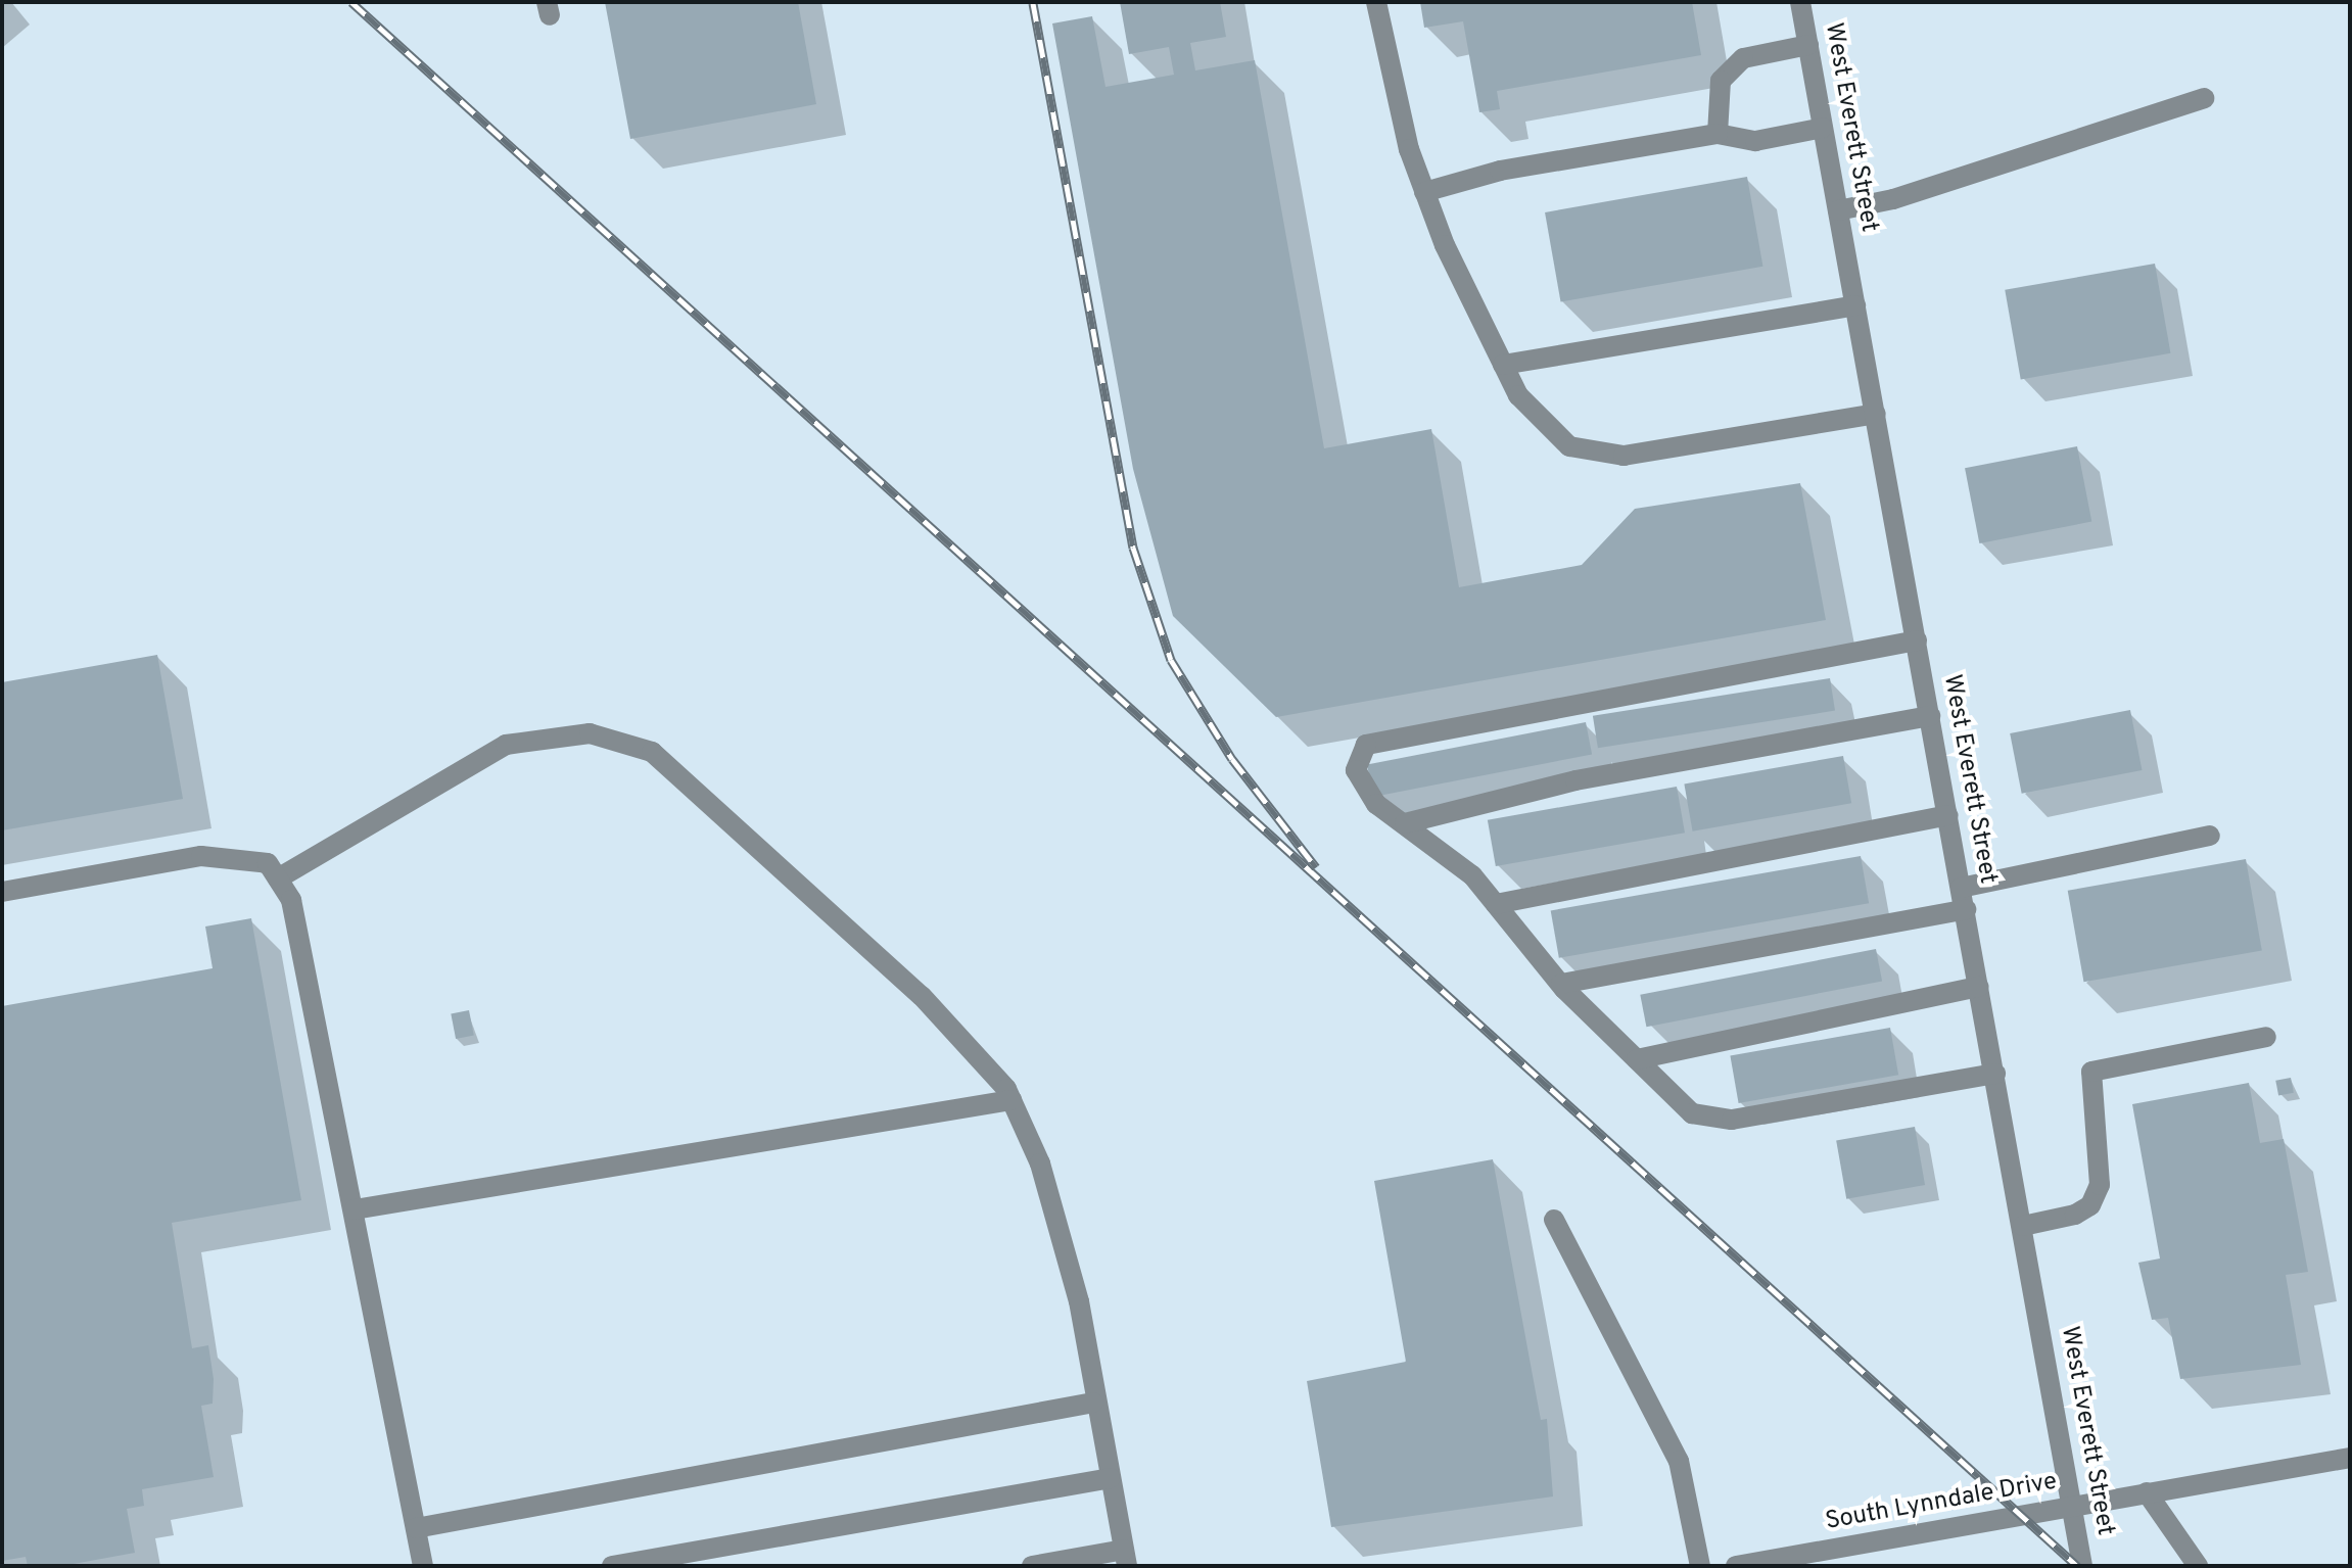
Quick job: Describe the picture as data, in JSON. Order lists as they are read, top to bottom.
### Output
{
  "streets": {
    "street": ["West Everett Street", "South Lynndale Drive"]
  },
  "crossings": [
    ["West Everett Street", "South Lynndale Drive"]
  ]
}
